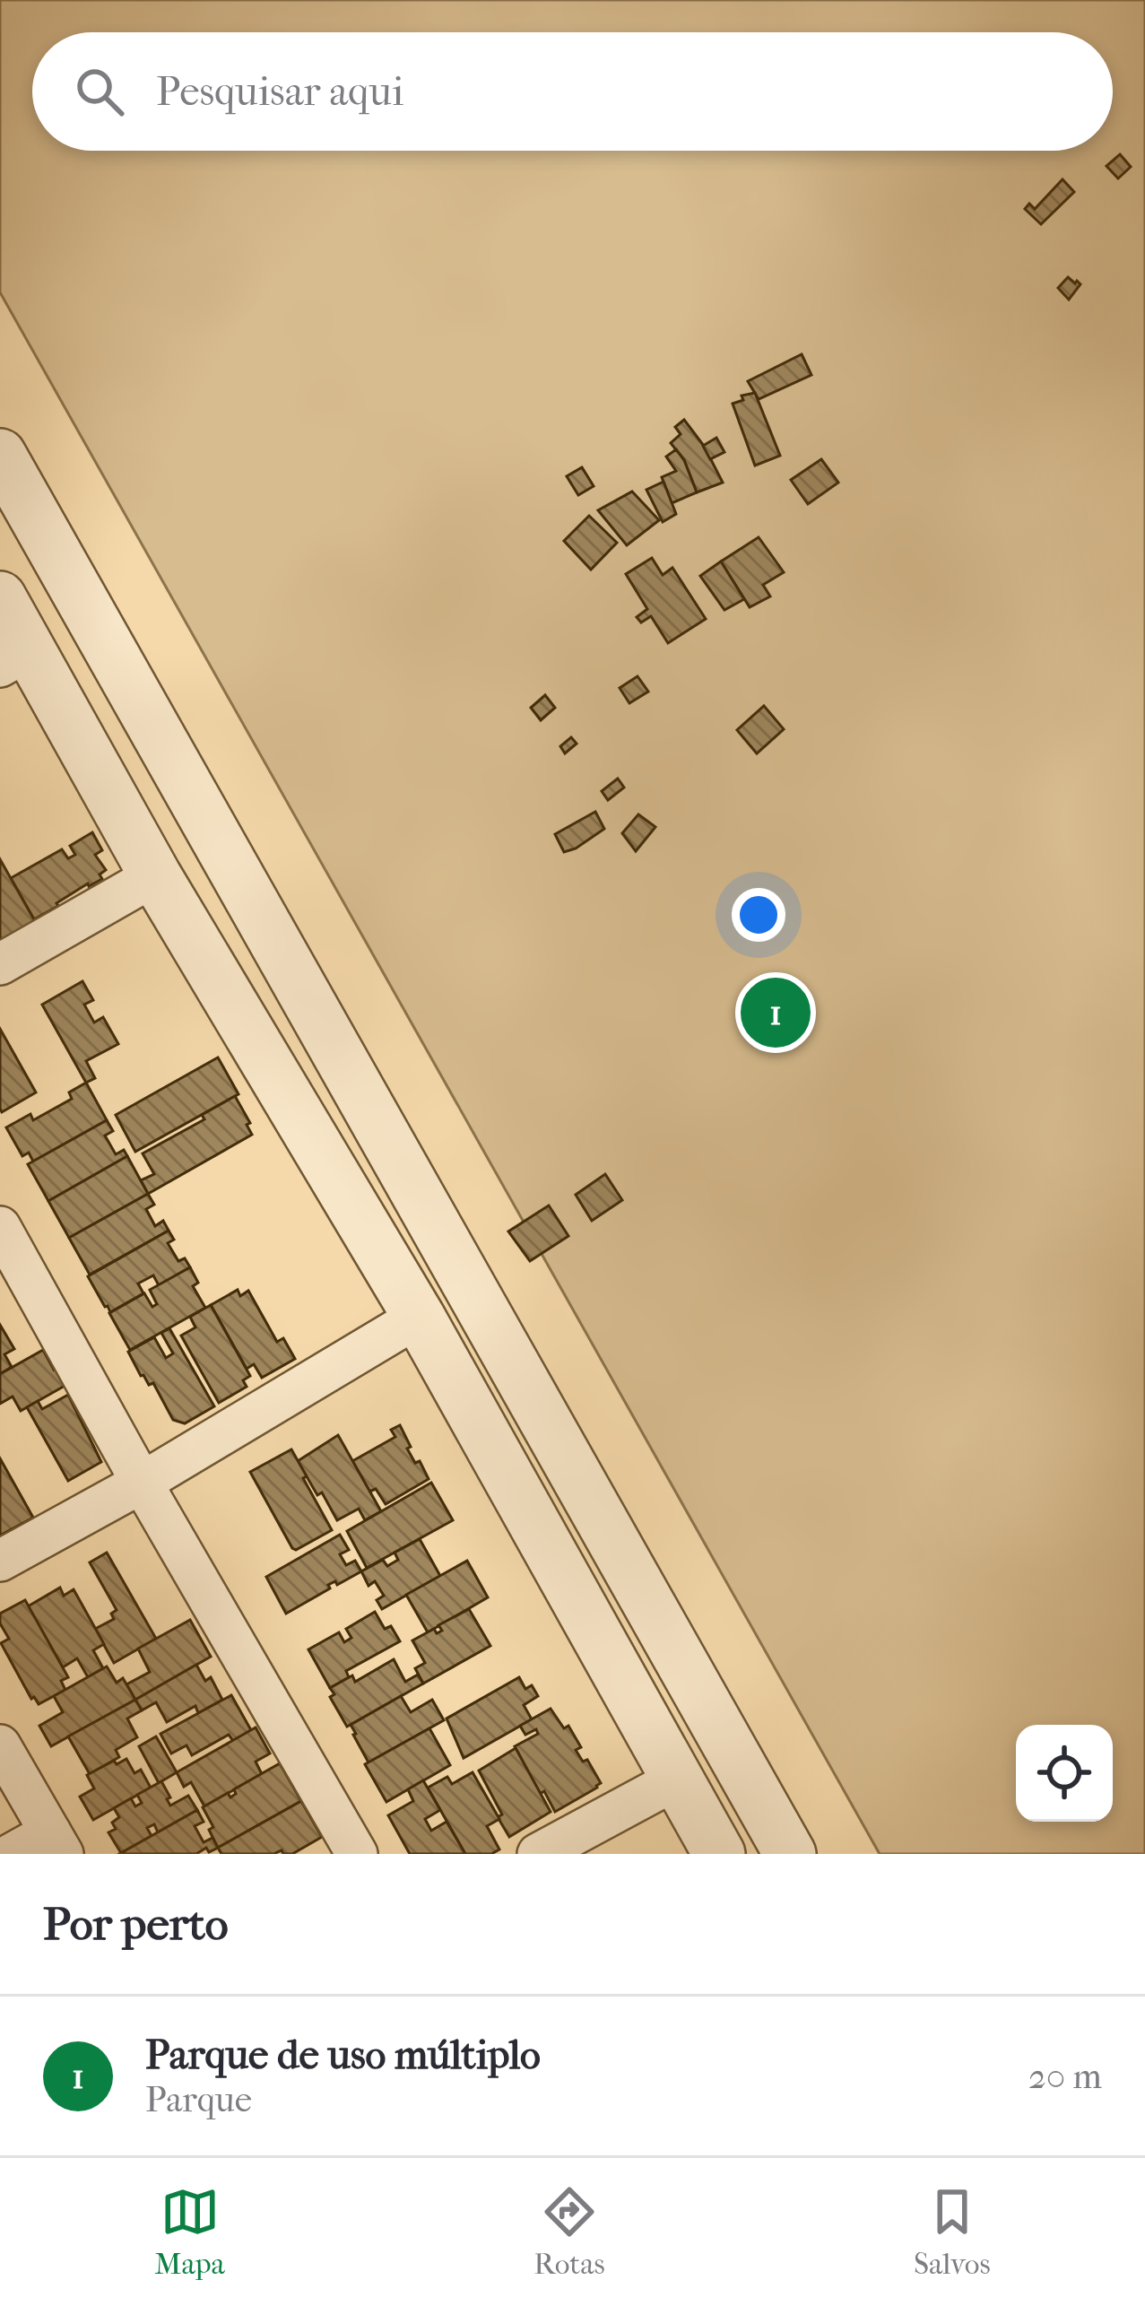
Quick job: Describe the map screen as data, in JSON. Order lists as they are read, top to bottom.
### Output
{
  "page": {
    "search": "Pesquisar aqui",
    "pins": "1",
    "heading": "Por perto",
    "list": [
      {
        "mark": "1",
        "name": "Parque de uso múltiplo",
        "note": "Parque",
        "value": "20 m"
      }
    ],
    "nav": ["Mapa", "Rotas", "Salvos"]
  }
}
